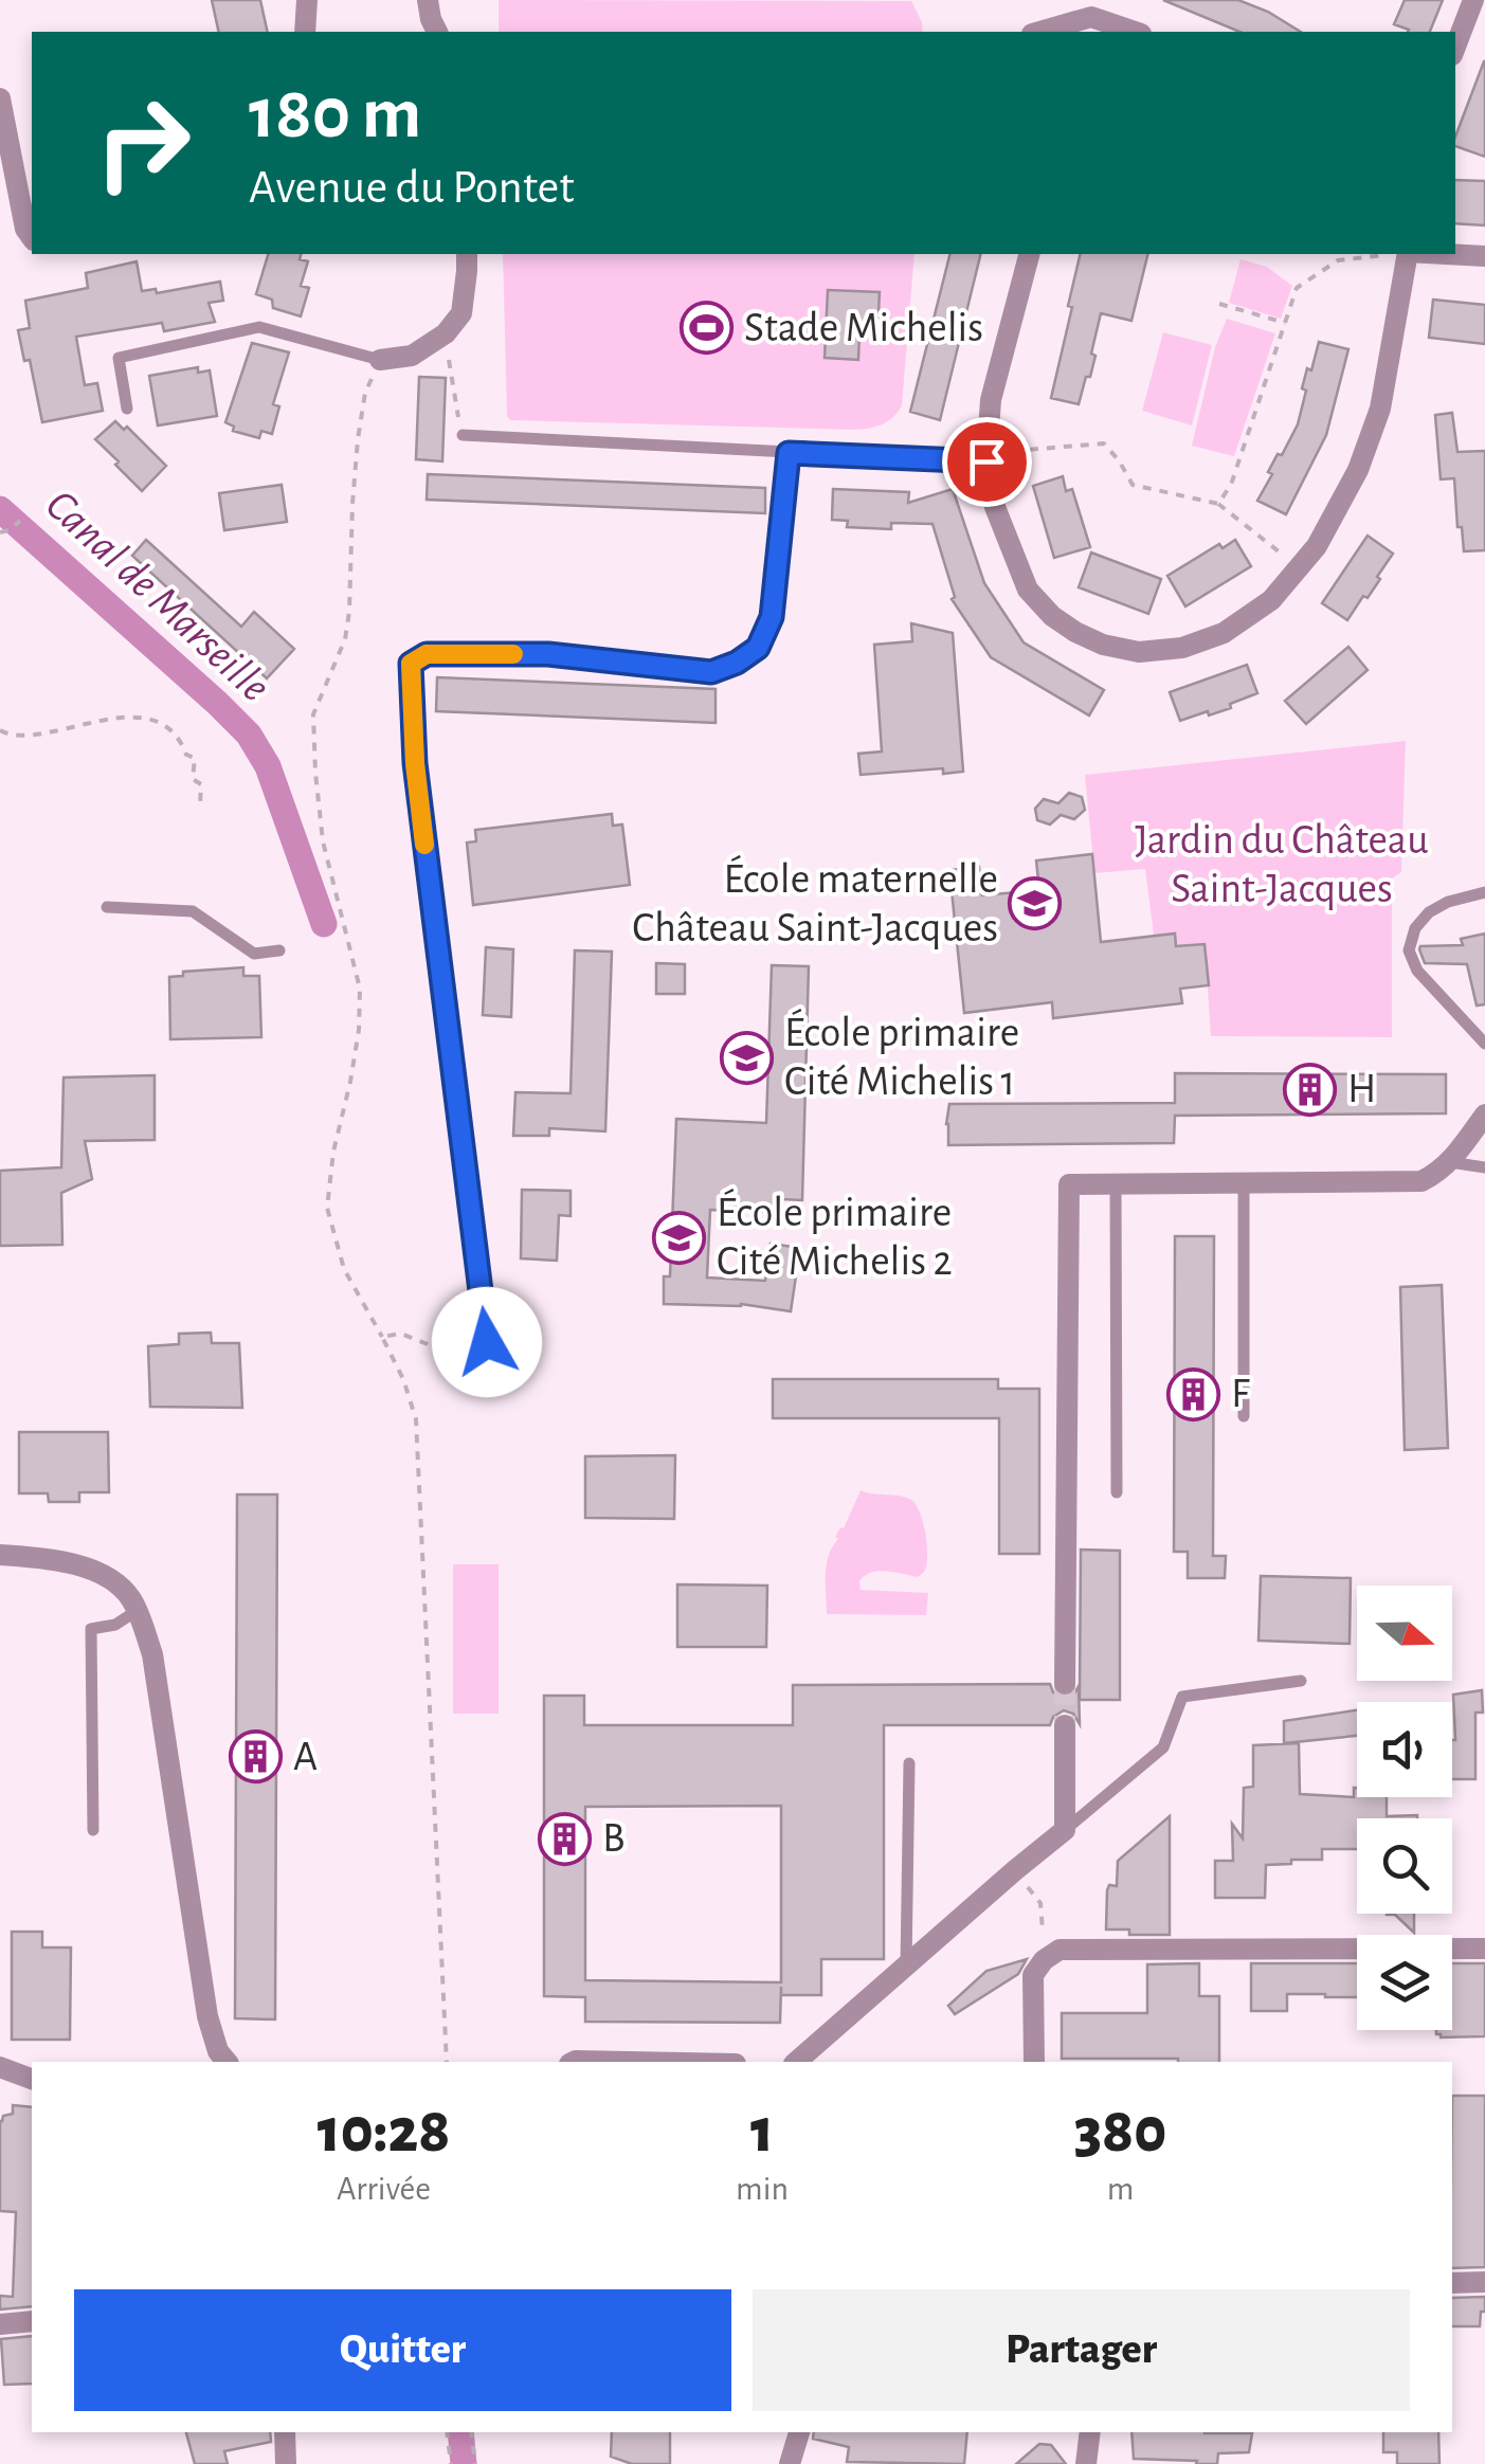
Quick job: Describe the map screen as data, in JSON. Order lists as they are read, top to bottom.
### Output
{
  "water": ["Canal de Marseille"],
  "parks": ["Jardin du Château Saint-Jacques"],
  "places": {
    "sports": ["Stade Michelis"],
    "school or university": ["École maternelle Château Saint-Jacques", "École primaire Cité Michelis 1", "École primaire Cité Michelis 2"],
    "building": [
      "H",
      "F",
      "A",
      "B"
    ]
  },
  "north": "right",
  "page": {
    "turn": ["180 m", "Avenue du Pontet"],
    "eta": [
      "10:28",
      "Arrivée",
      "1",
      "min",
      "380",
      "m"
    ],
    "buttons": ["Quitter", "Partager"]
  }
}
